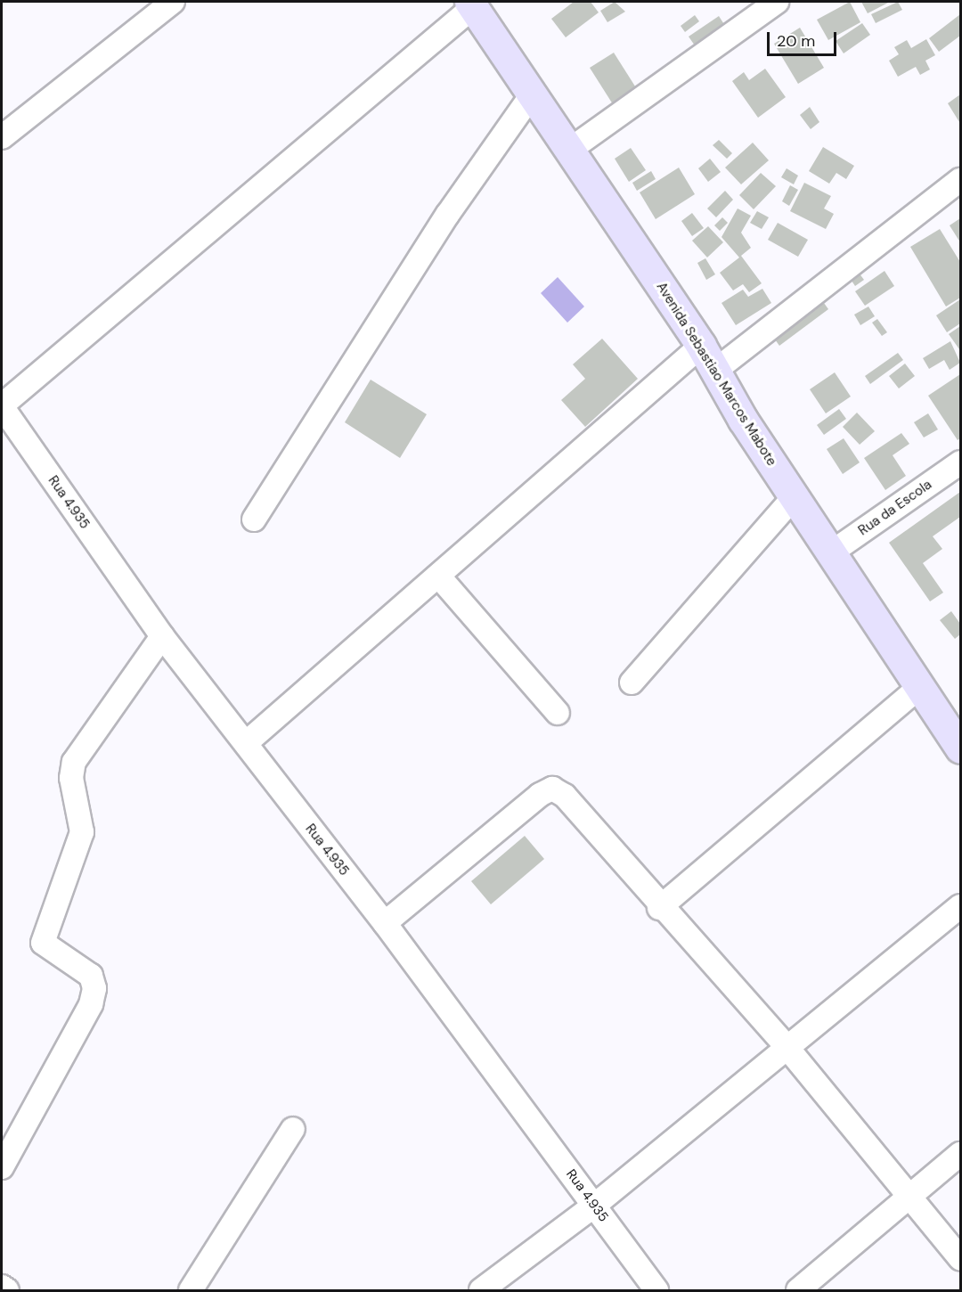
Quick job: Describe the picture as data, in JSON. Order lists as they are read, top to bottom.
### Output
{
  "streets": {
    "main road": ["Avenida Sebastiao Marcos Mabote"],
    "street": ["Rua 4.935", "Rua da Escola"]
  },
  "crossings": [
    ["Avenida Sebastiao Marcos Mabote", "Rua da Escola"]
  ],
  "scale_bar": "20 m"
}
